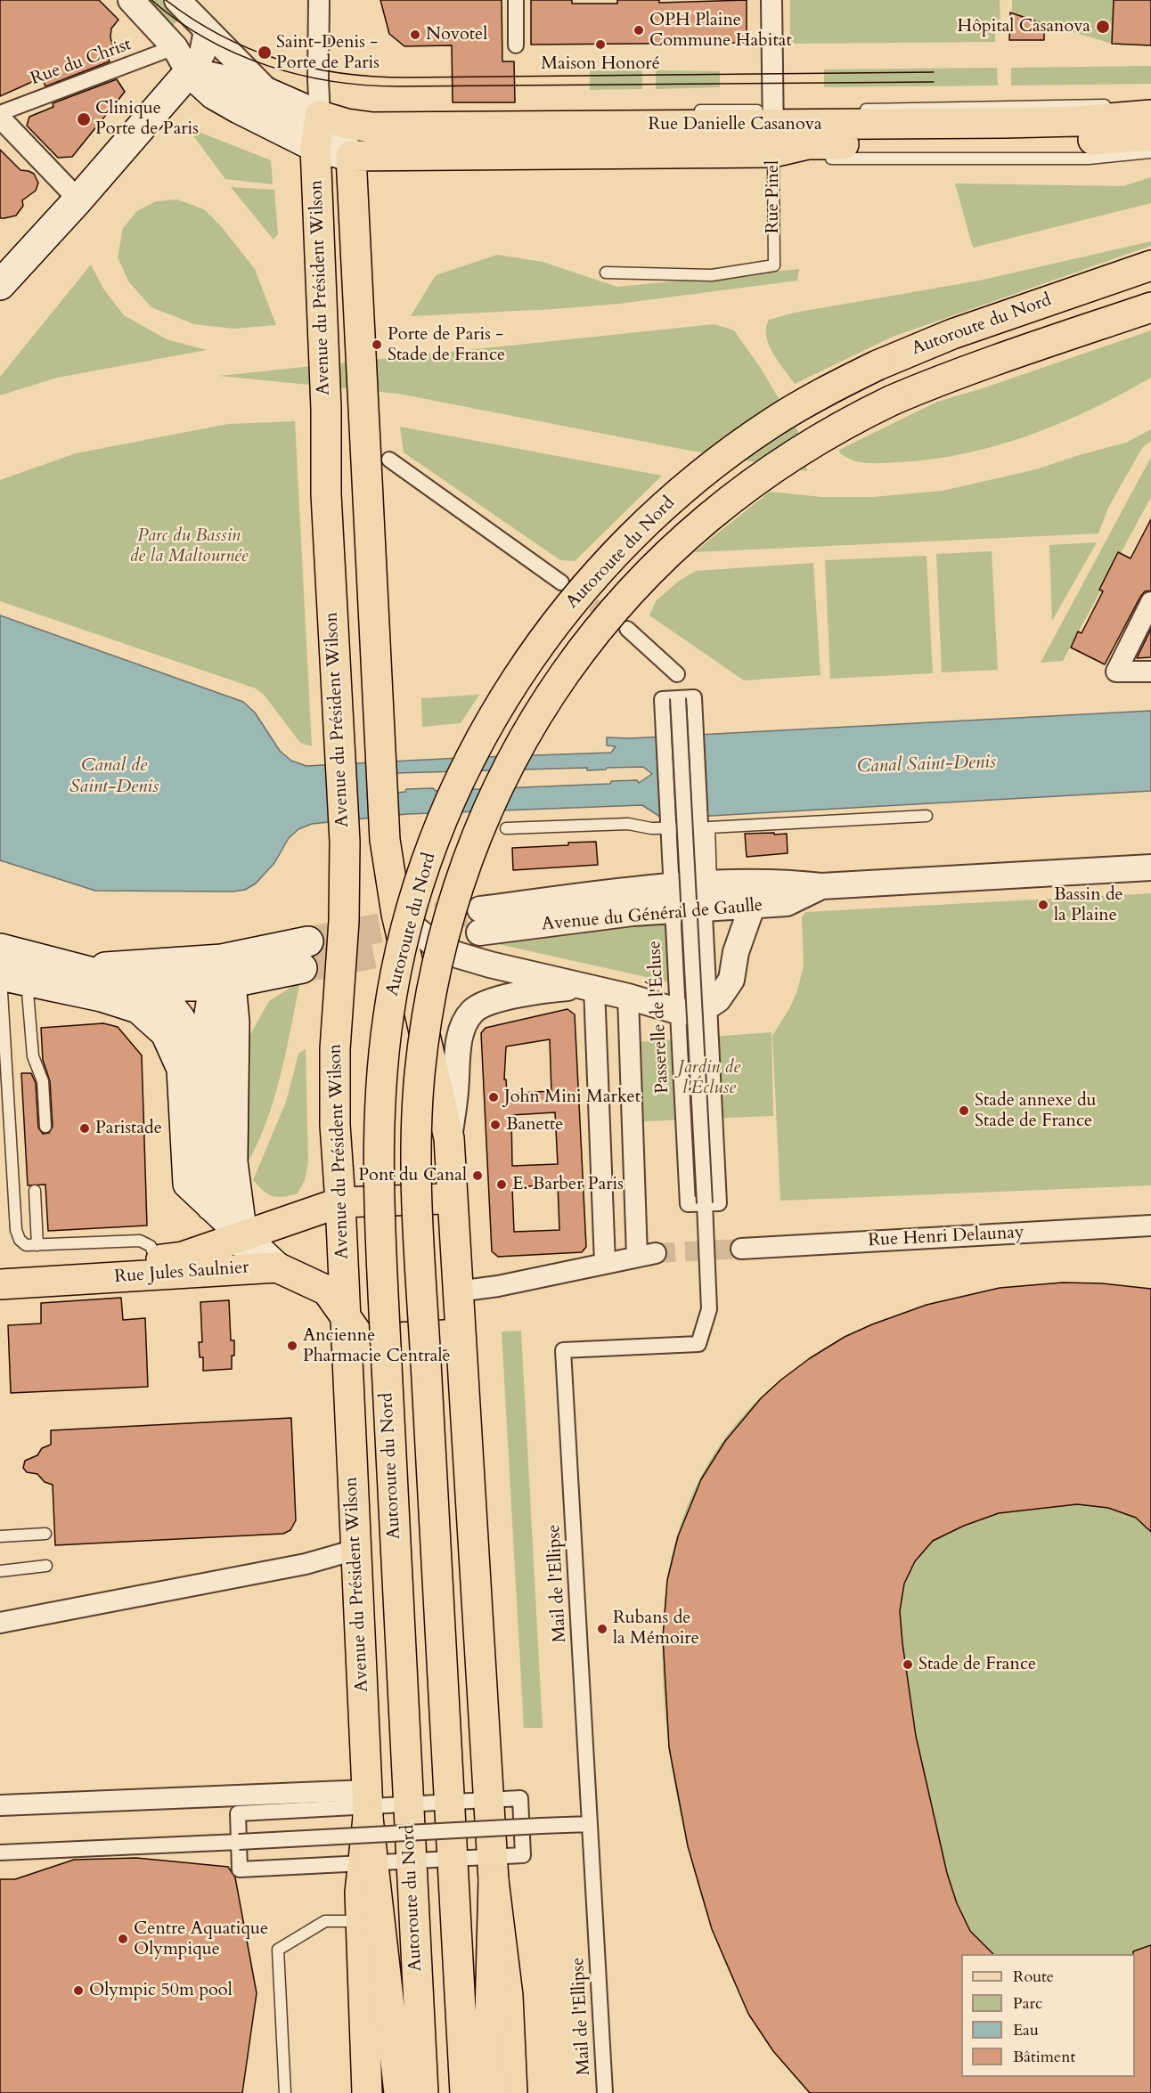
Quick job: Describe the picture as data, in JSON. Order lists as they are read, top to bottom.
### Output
{
  "streets": {
    "main road": [
      "Rue Danielle Casanova",
      "Avenue du Président Wilson",
      "Autoroute du Nord",
      "Rue Jules Saulnier"
    ],
    "street": [
      "Rue du Christ",
      "Rue Pinel",
      "Avenue du Général de Gaulle",
      "Passerelle de l'Écluse",
      "Rue Henri Delaunay",
      "Mail de l'Ellipse"
    ]
  },
  "crossings": [
    ["Rue Danielle Casanova", "Rue Pinel"],
    ["Rue Danielle Casanova", "Avenue du Président Wilson"],
    ["Avenue du Président Wilson", "Rue Jules Saulnier"],
    ["Passerelle de l'Écluse", "Mail de l'Ellipse"]
  ],
  "water": ["Canal Saint-Denis", "Canal de Saint-Denis"],
  "parks": ["Parc du Bassin de la Maltournée", "Jardin de l'Écluse"],
  "places": [
    "Hôpital Casanova",
    "OPH Plaine Commune Habitat",
    "Novotel",
    "Maison Honoré",
    "Saint-Denis - Porte de Paris",
    "Clinique Porte de Paris",
    "Porte de Paris - Stade de France",
    "Bassin de la Plaine",
    "John Mini Market",
    "Stade annexe du Stade de France",
    "Banette",
    "Paristade",
    "Pont du Canal",
    "E. Barber Paris",
    "Ancienne Pharmacie Centrale",
    "Rubans de la Mémoire",
    "Stade de France",
    "Centre Aquatique Olympique",
    "Olympic 50m pool"
  ],
  "legend": [
    "Route",
    "Parc",
    "Eau",
    "Bâtiment"
  ]
}
